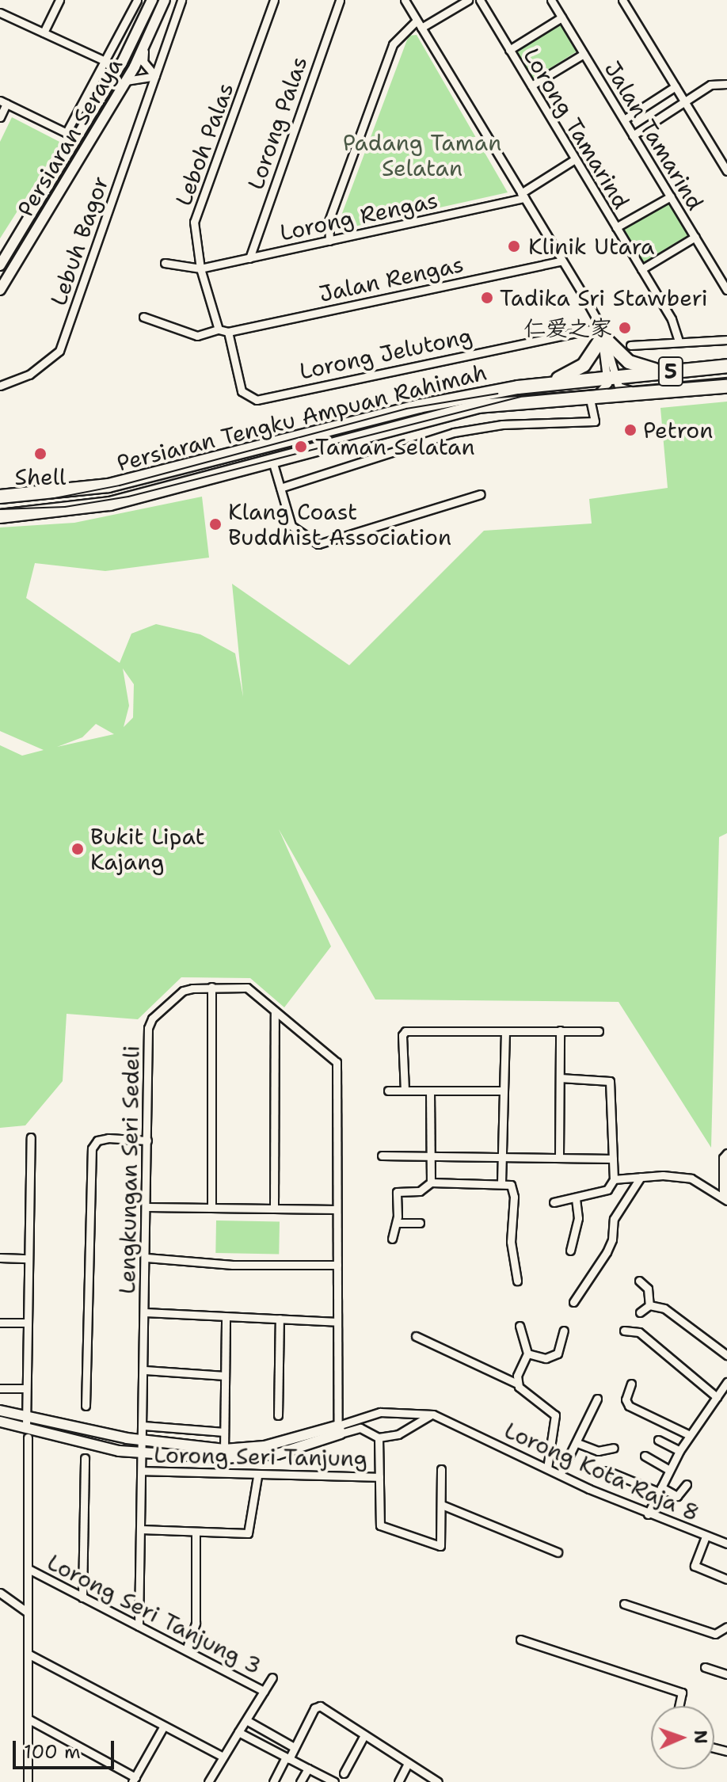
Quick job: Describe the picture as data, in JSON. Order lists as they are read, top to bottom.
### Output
{
  "streets": {
    "highway": ["5", "Persiaran Tengku Ampuan Rahimah"],
    "main road": ["Persiaran Seraya"],
    "street": [
      "Lorong Palas",
      "Lorong Tamarind",
      "Jalan Tamarind",
      "Leboh Palas",
      "Lorong Rengas",
      "Lebuh Bagor",
      "Jalan Rengas",
      "Lorong Jelutong",
      "Lengkungan Seri Sedeli",
      "Lorong Seri Tanjung",
      "Lorong Kota Raja 8",
      "Lorong Seri Tanjung 3"
    ]
  },
  "crossings": [
    ["Lorong Palas", "Lorong Rengas"],
    ["Lorong Tamarind", "Lorong Rengas"],
    ["Leboh Palas", "Lorong Rengas"],
    ["Jalan Rengas", "Lorong Jelutong"],
    ["Lengkungan Seri Sedeli", "Lorong Seri Tanjung"],
    ["Lengkungan Seri Sedeli", "Lorong Seri Tanjung 3"]
  ],
  "parks": ["Padang Taman Selatan"],
  "places": [
    "Klinik Utara",
    "Tadika Sri Stawberi",
    "仁爱之家",
    "Petron",
    "Taman Selatan",
    "Shell",
    "Klang Coast Buddhist Association",
    "Bukit Lipat Kajang"
  ],
  "scale_bar": "100 m",
  "north": "right"
}
